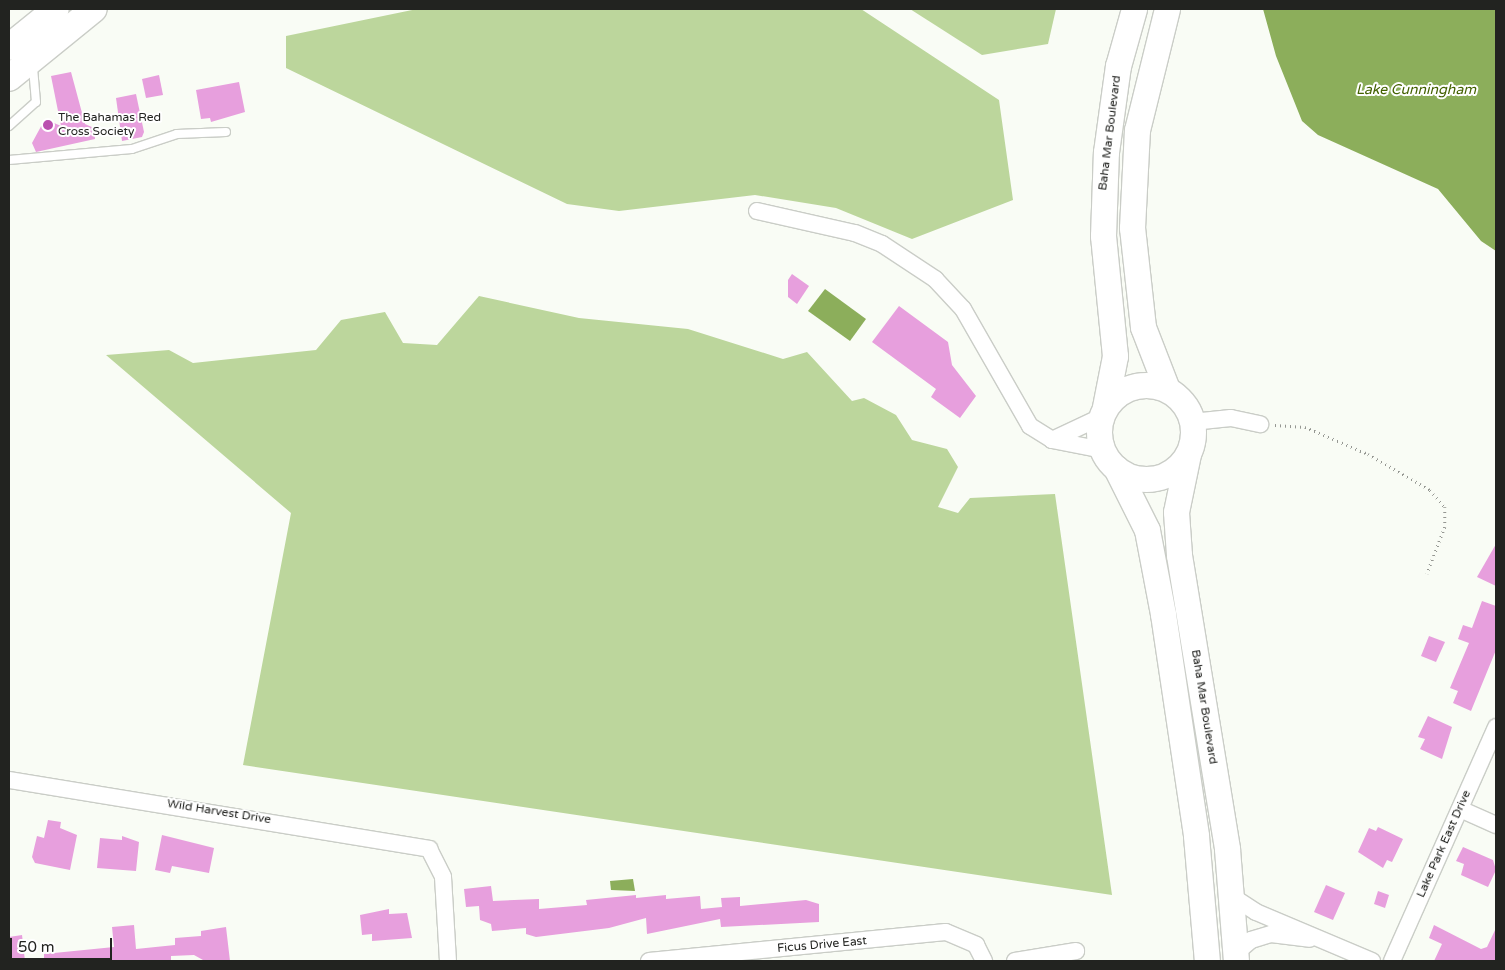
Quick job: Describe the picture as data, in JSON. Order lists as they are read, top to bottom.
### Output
{
  "streets": {
    "main road": ["Baha Mar Boulevard"],
    "street": ["Wild Harvest Drive", "Lake Park East Drive", "Ficus Drive East"]
  },
  "water": ["Lake Cunningham"],
  "places": ["The Bahamas Red Cross Society"],
  "scale_bar": "50 m"
}
